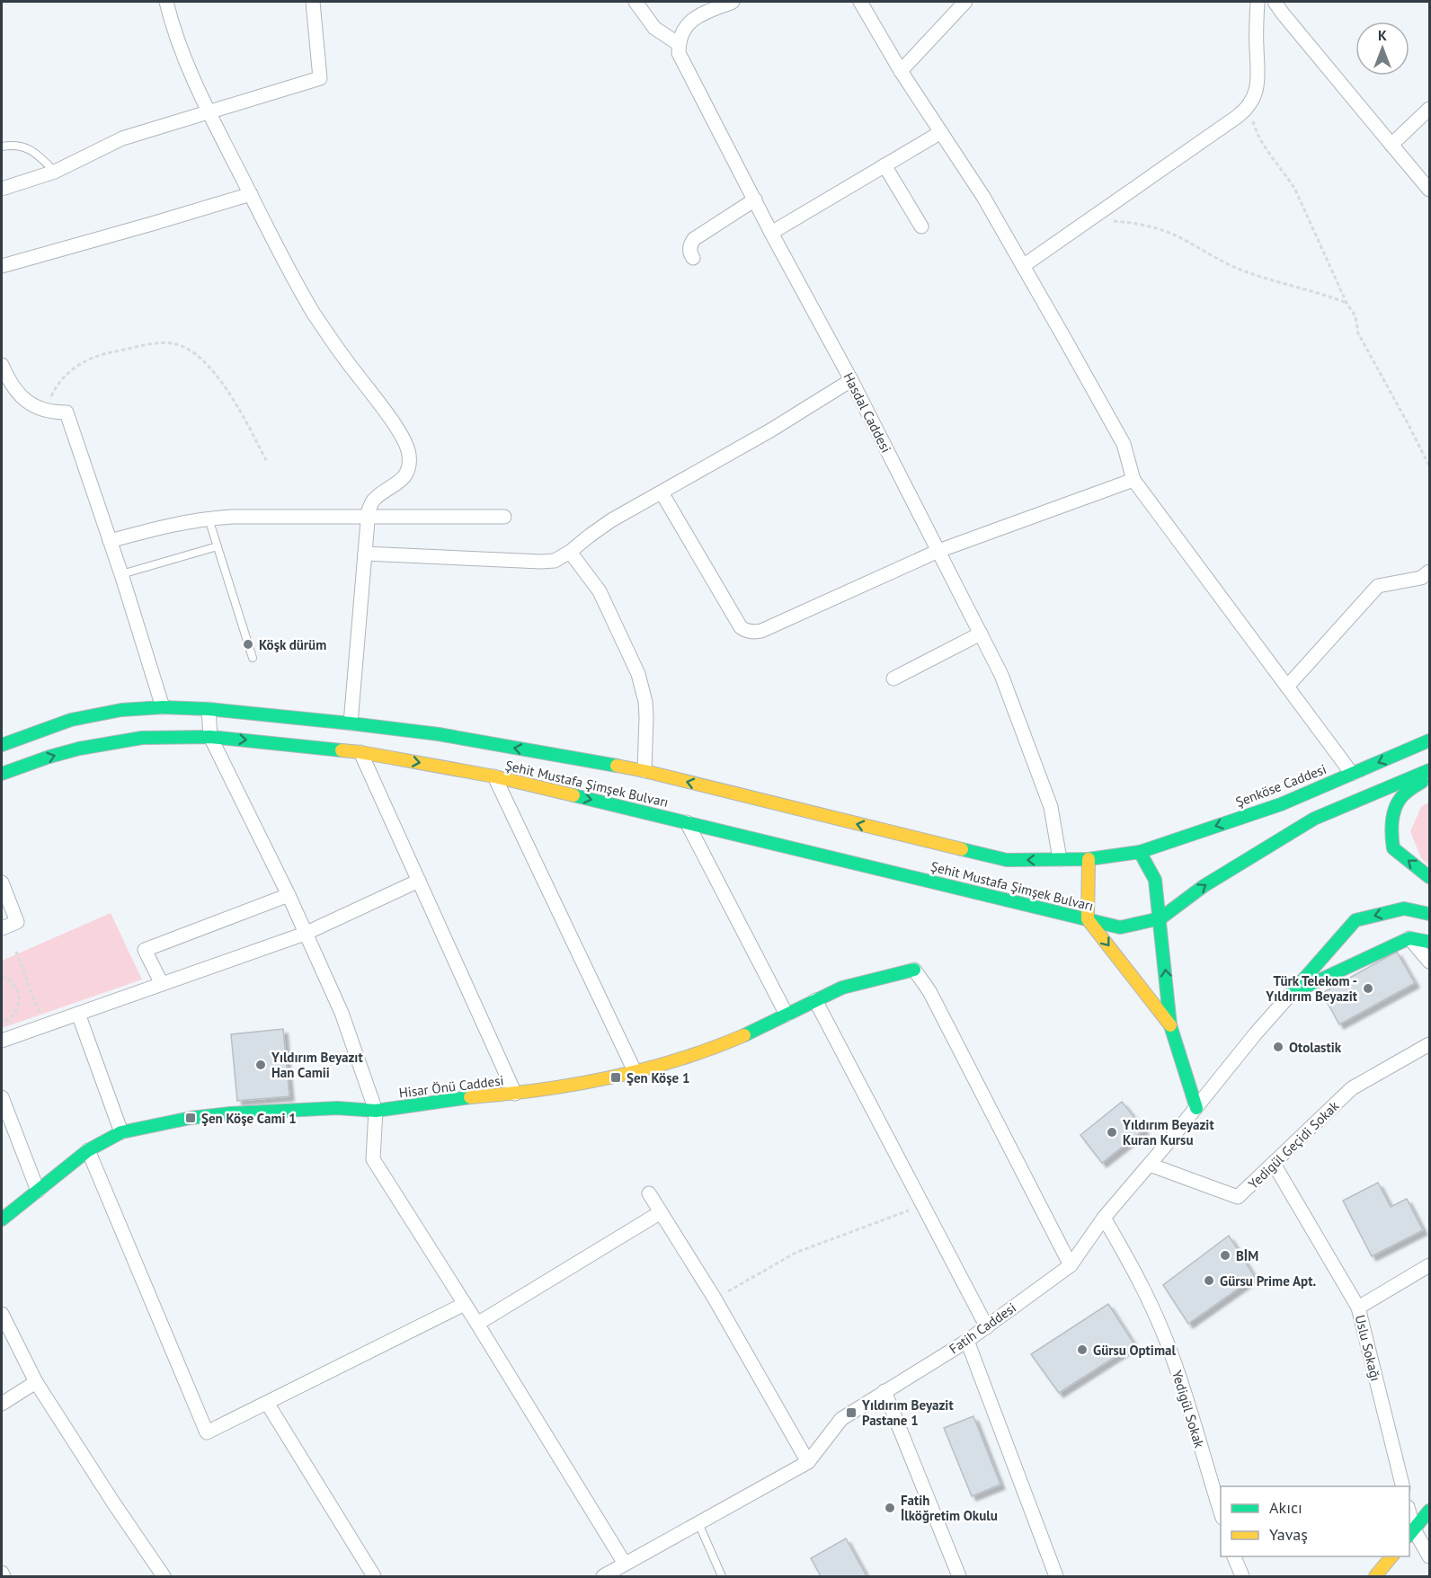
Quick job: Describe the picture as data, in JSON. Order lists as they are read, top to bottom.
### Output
{
  "streets": {
    "main road": ["Şehit Mustafa Şimşek Bulvarı", "Şenköse Caddesi", "Hisar Önü Caddesi"],
    "street": [
      "Hasdal Caddesi",
      "Yedigül Geçidi Sokak",
      "Fatih Caddesi",
      "Uslu Sokağı",
      "Yedigül Sokak"
    ]
  },
  "crossings": [
    ["Hasdal Caddesi", "Şehit Mustafa Şimşek Bulvarı"],
    ["Şehit Mustafa Şimşek Bulvarı", "Şenköse Caddesi"],
    ["Yedigül Geçidi Sokak", "Fatih Caddesi"],
    ["Yedigül Geçidi Sokak", "Uslu Sokağı"],
    ["Fatih Caddesi", "Yedigül Sokak"]
  ],
  "places": {
    "other": [
      "Köşk dürüm",
      "Türk Telekom - Yıldırım Beyazit",
      "Otolastik",
      "Yıldırım Beyazıt Han Camii",
      "Yıldırım Beyazit Kuran Kursu",
      "BİM",
      "Gürsu Prime Apt.",
      "Gürsu Optimal",
      "Fatih İlköğretim Okulu"
    ],
    "transit": ["Şen Köşe 1", "Şen Köşe Cami 1", "Yıldırım Beyazit Pastane 1"]
  },
  "legend": ["Akıcı", "Yavaş"],
  "north": "top"
}
